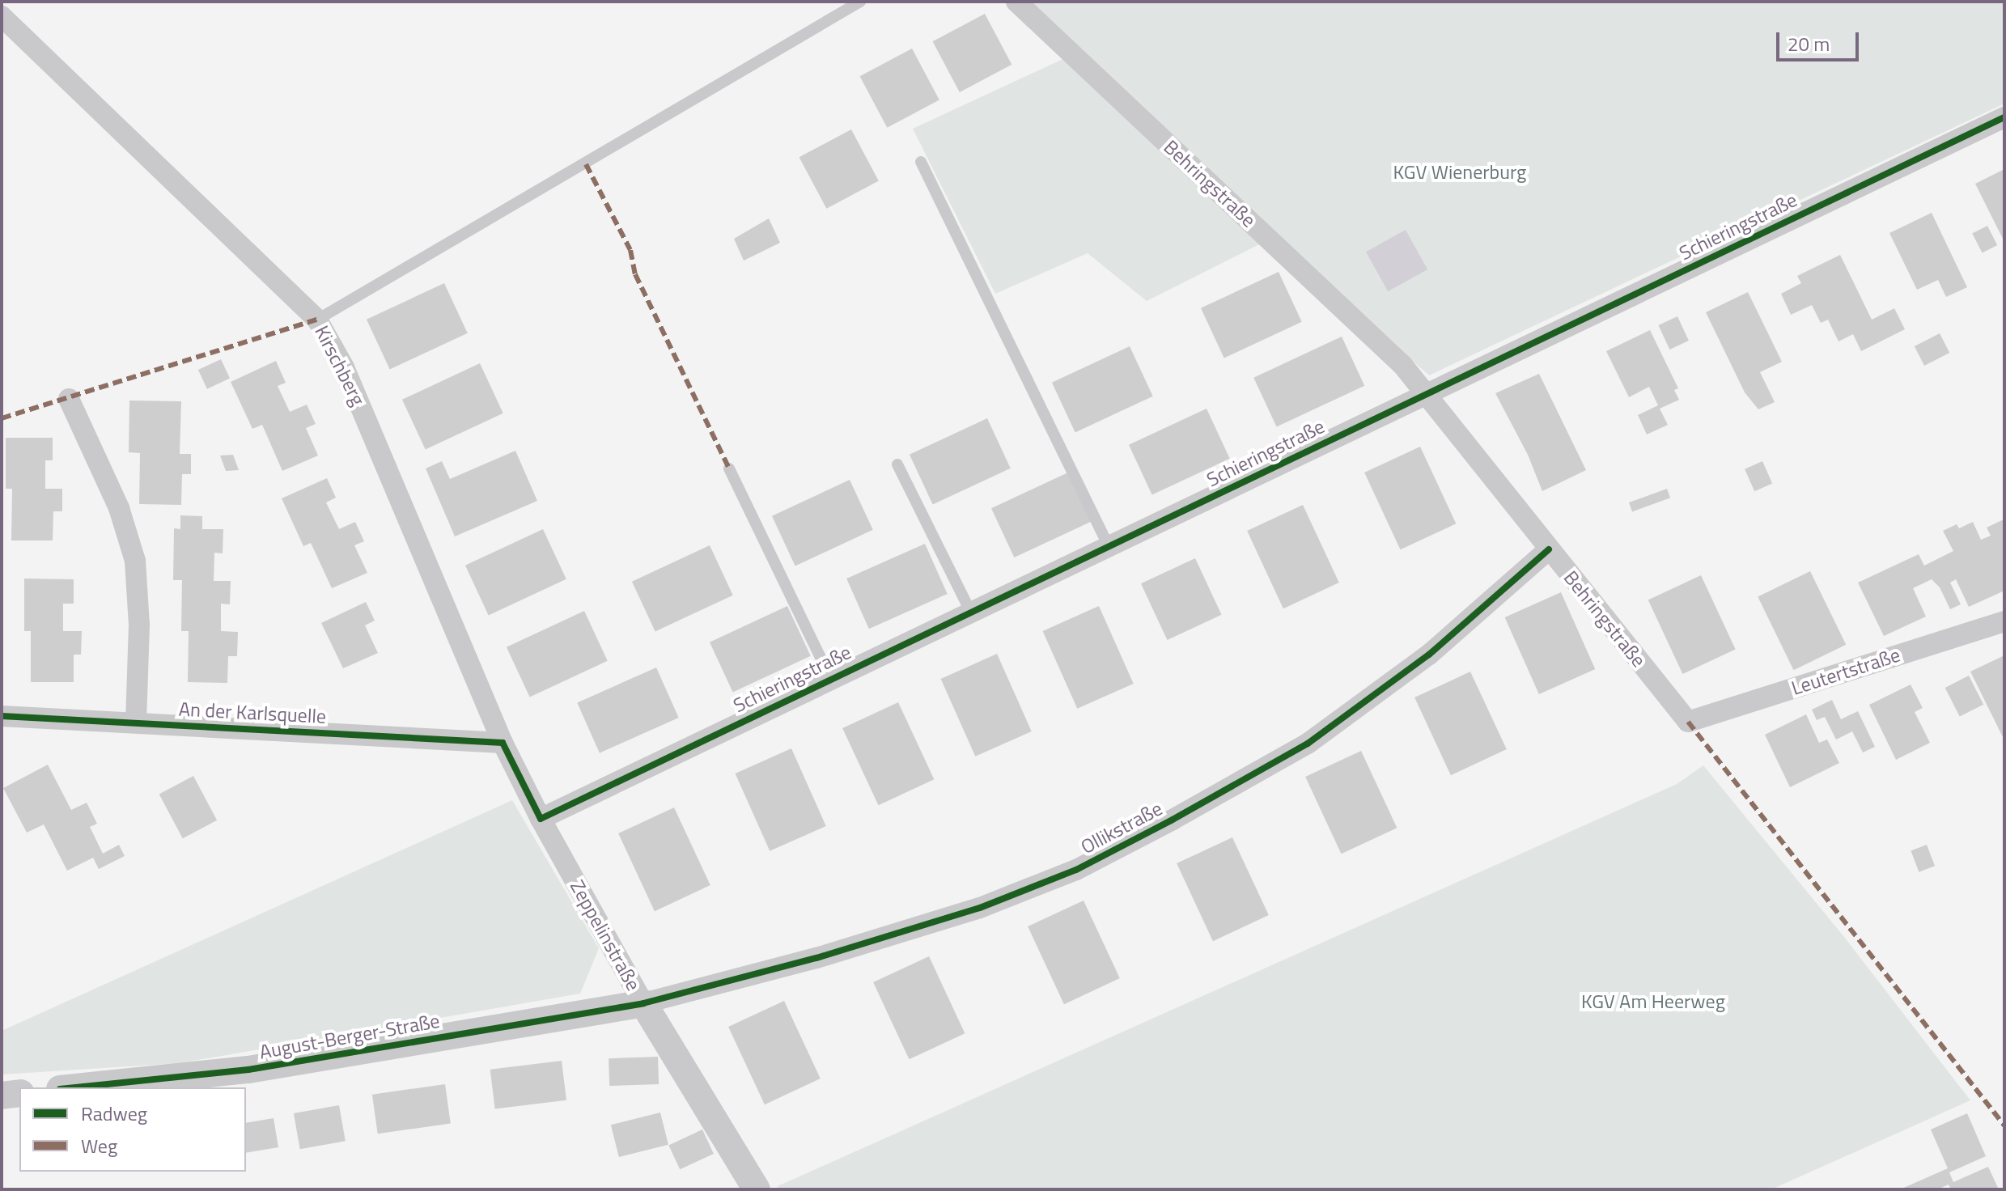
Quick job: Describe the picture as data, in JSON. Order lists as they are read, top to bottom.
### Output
{
  "streets": {
    "street": [
      "Behringstraße",
      "Schieringstraße",
      "Kirschberg",
      "Leutertstraße",
      "An der Karlsquelle",
      "Ollikstraße",
      "Zeppelinstraße",
      "August-Berger-Straße"
    ]
  },
  "crossings": [
    ["Behringstraße", "Schieringstraße"],
    ["Behringstraße", "Leutertstraße"],
    ["Behringstraße", "Ollikstraße"],
    ["Schieringstraße", "Zeppelinstraße"],
    ["Kirschberg", "An der Karlsquelle"],
    ["Kirschberg", "Zeppelinstraße"],
    ["An der Karlsquelle", "Zeppelinstraße"],
    ["Ollikstraße", "Zeppelinstraße"],
    ["Ollikstraße", "August-Berger-Straße"],
    ["Zeppelinstraße", "August-Berger-Straße"]
  ],
  "parks": ["KGV Wienerburg", "KGV Am Heerweg"],
  "legend": ["Radweg", "Weg"],
  "scale_bar": "20 m"
}
